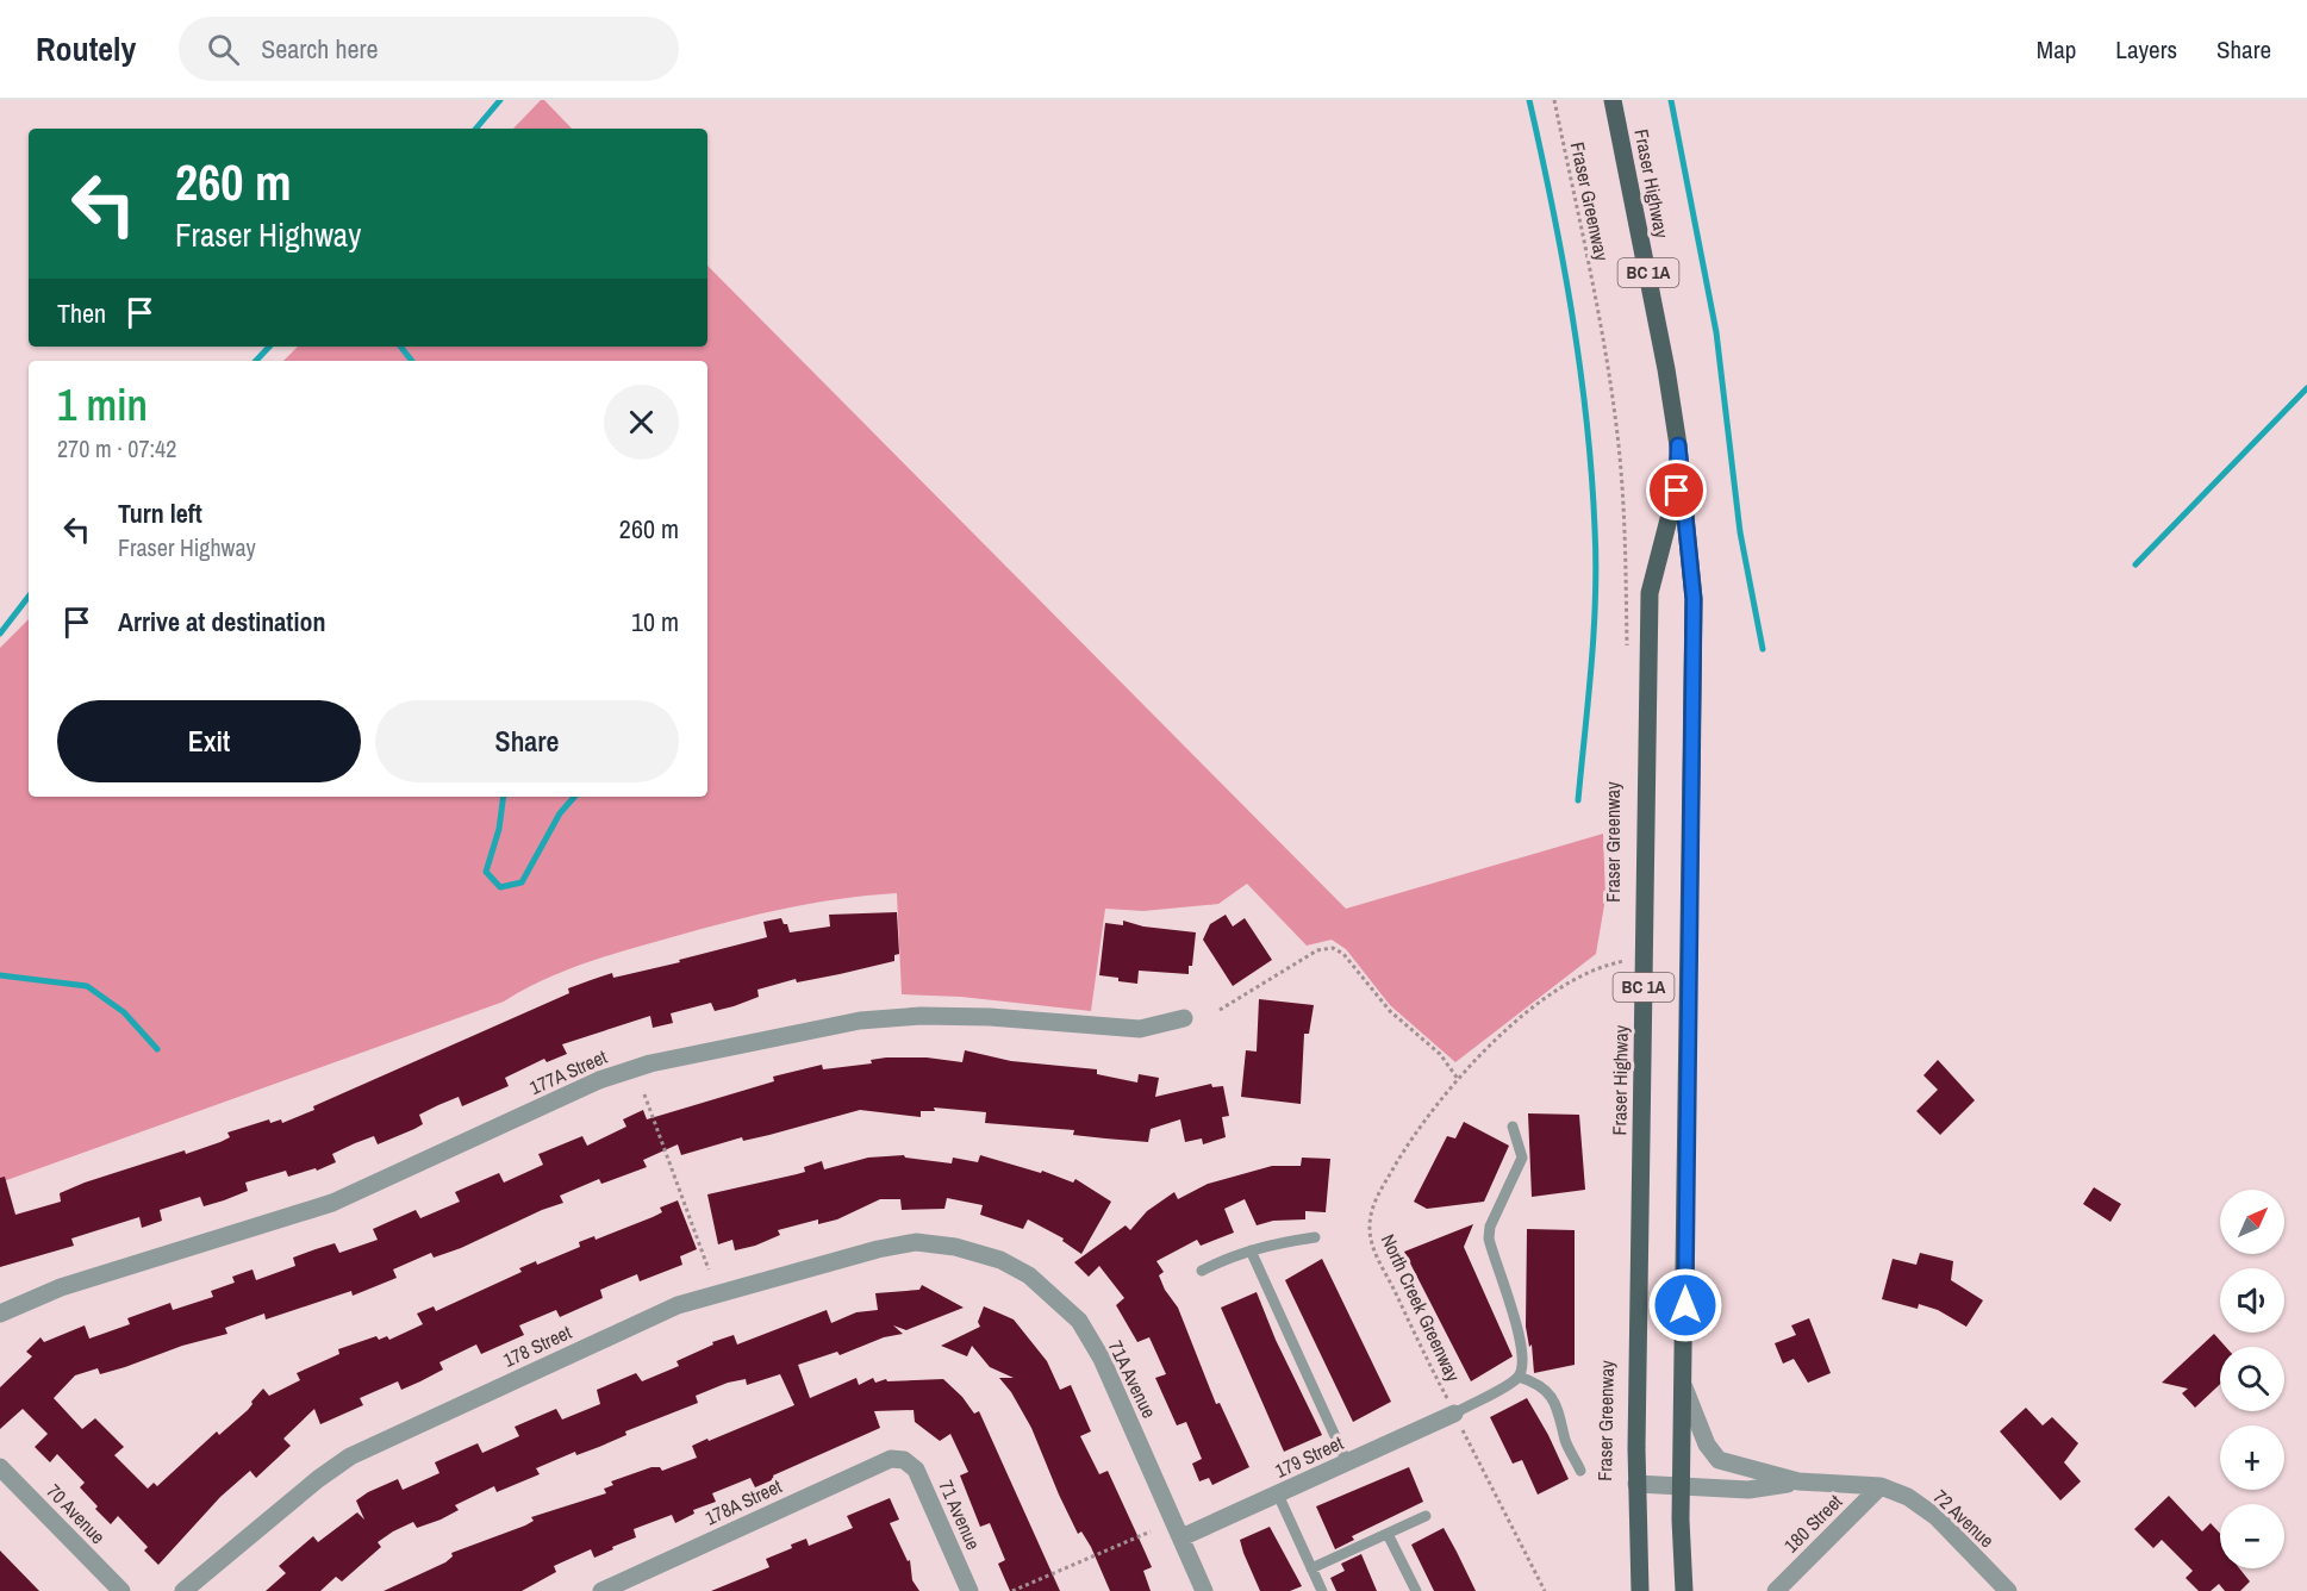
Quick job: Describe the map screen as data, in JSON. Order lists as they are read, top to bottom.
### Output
{
  "streets": {
    "main road": ["Fraser Highway", "BC 1A"],
    "street": [
      "177A Street",
      "178 Street",
      "71A Avenue",
      "179 Street",
      "178A Street",
      "70 Avenue",
      "71 Avenue",
      "72 Avenue",
      "180 Street"
    ],
    "path": ["Fraser Greenway", "North Creek Greenway"]
  },
  "crossings": [
    ["Fraser Highway", "72 Avenue"],
    ["North Creek Greenway", "179 Street"],
    ["178 Street", "71A Avenue"],
    ["71A Avenue", "179 Street"],
    ["178A Street", "71 Avenue"],
    ["72 Avenue", "180 Street"]
  ],
  "north": "top right",
  "page": {
    "header": "Routely",
    "search": "Search here",
    "nav": ["Map", "Layers", "Share"],
    "turn": ["260 m", "Fraser Highway"],
    "then": "Then",
    "heading": ["1 min", "270 m · 07:42"],
    "list": [
      {
        "name": "Turn left",
        "note": "Fraser Highway",
        "value": "260 m"
      },
      {
        "name": "Arrive at destination",
        "value": "10 m"
      }
    ],
    "buttons": ["Exit", "Share"],
    "map_buttons": ["+", "−"]
  }
}
